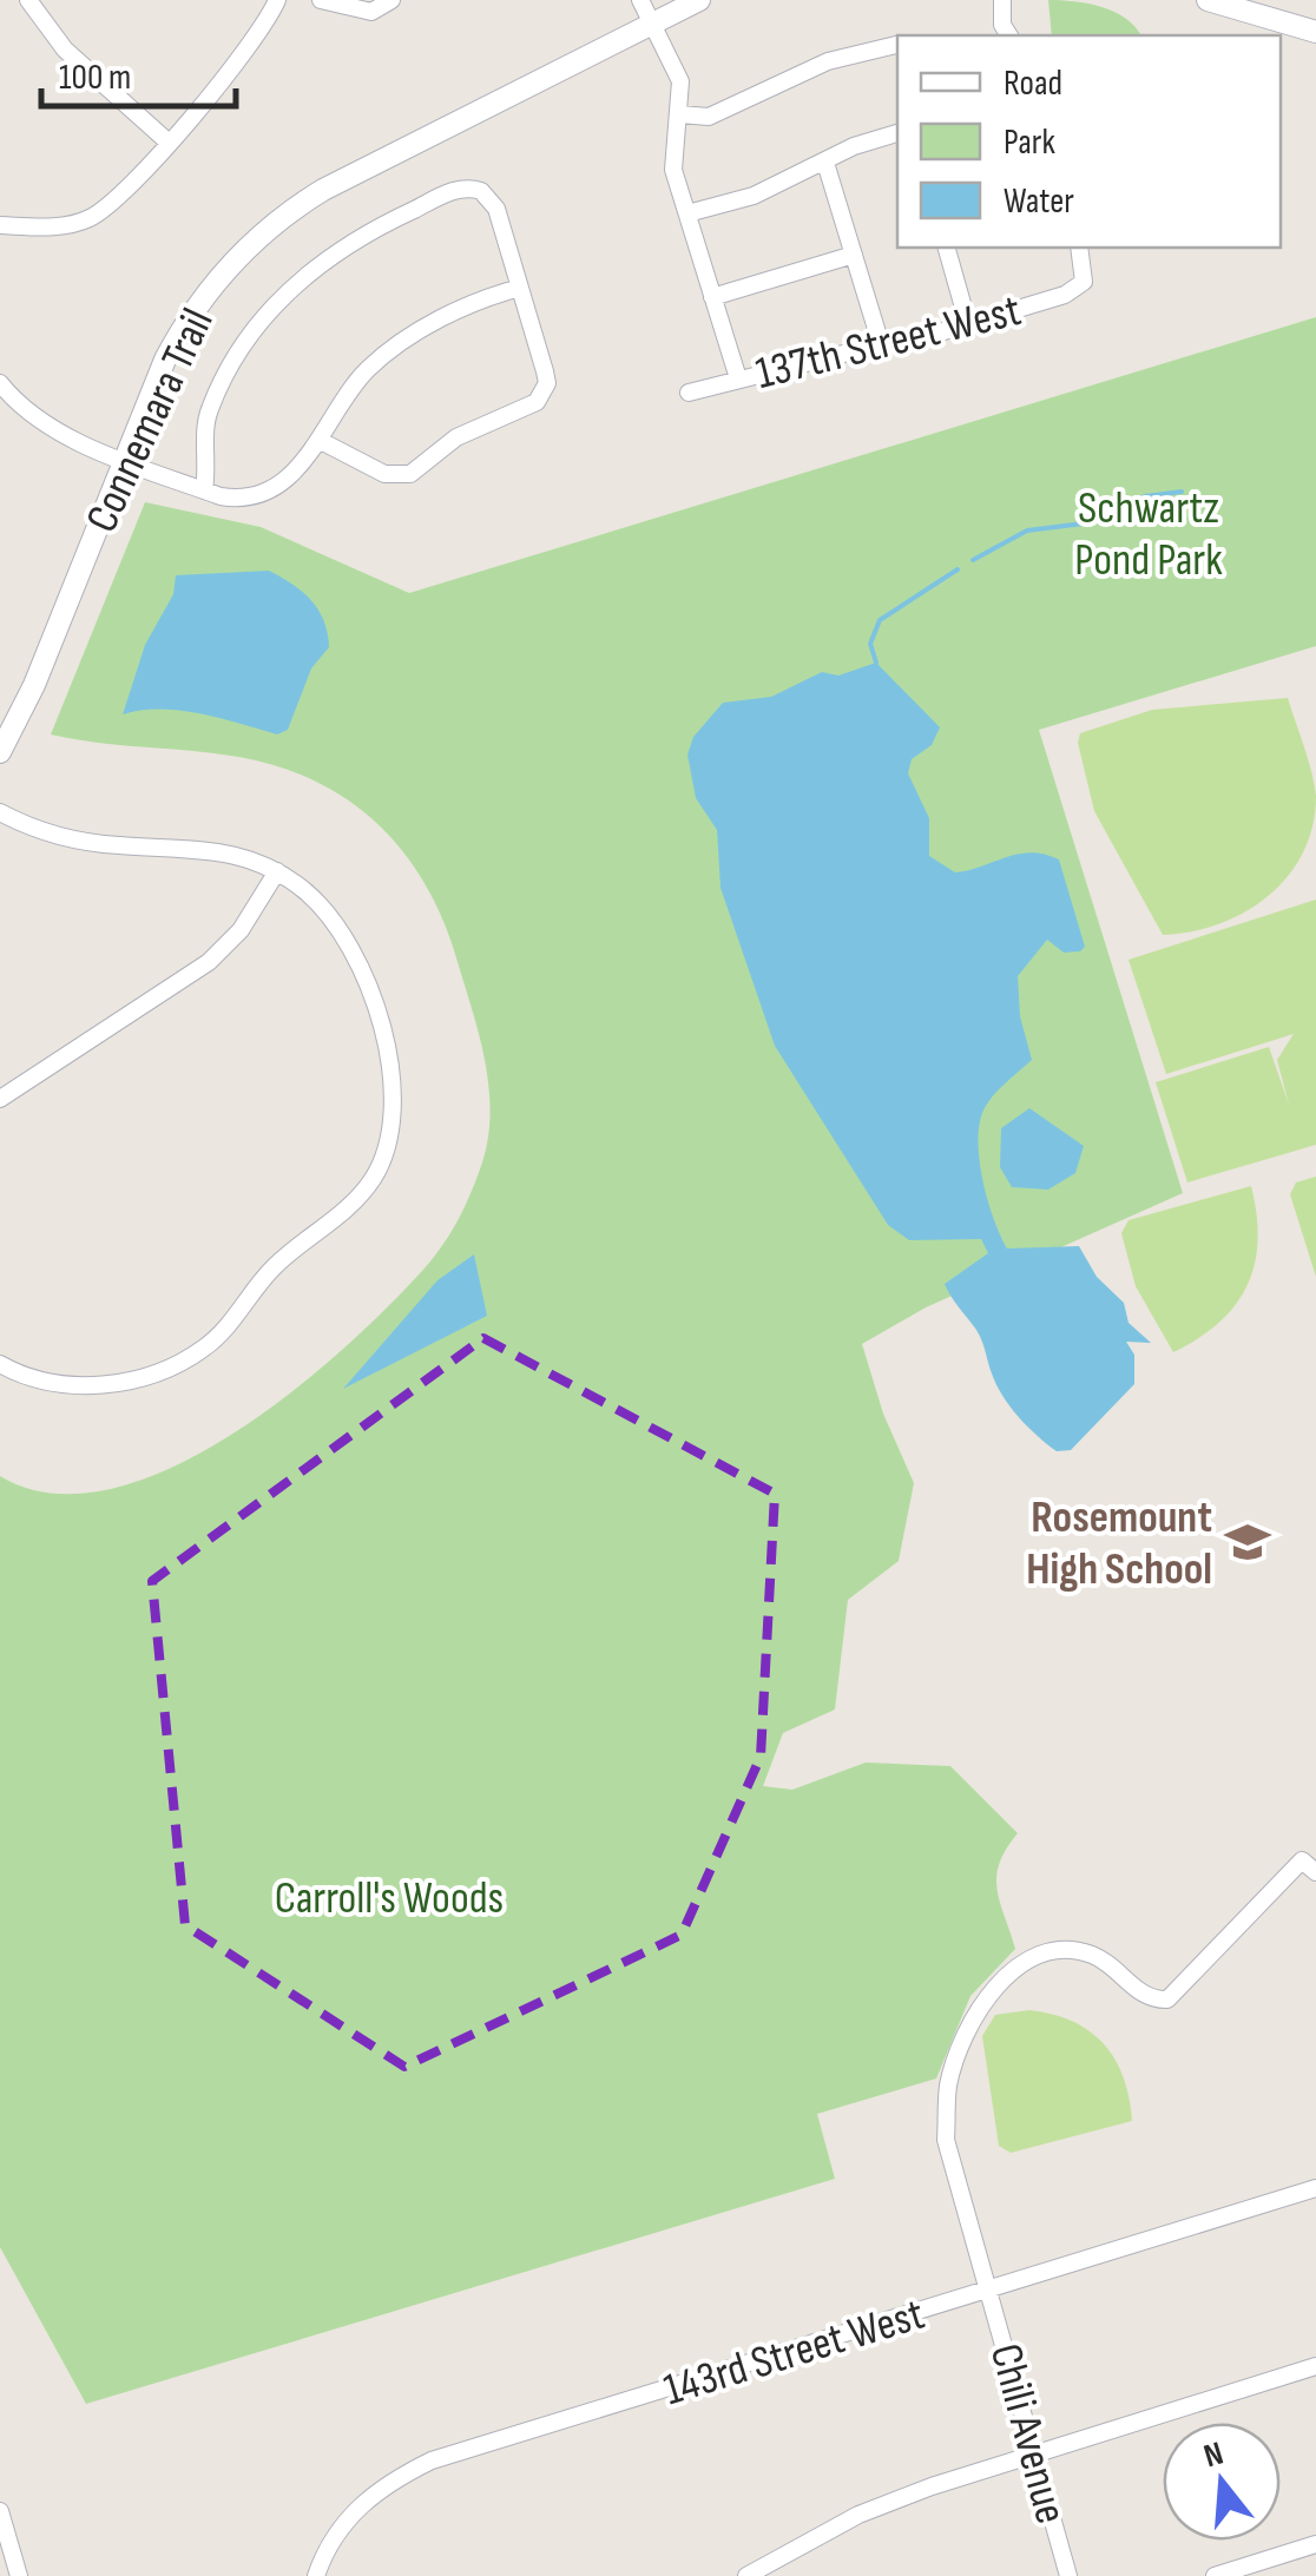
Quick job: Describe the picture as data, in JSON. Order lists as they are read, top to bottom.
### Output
{
  "streets": {
    "street": [
      "137th Street West",
      "Connemara Trail",
      "143rd Street West",
      "Chili Avenue"
    ]
  },
  "crossings": [
    ["143rd Street West", "Chili Avenue"]
  ],
  "parks": ["Schwartz Pond Park", "Carroll's Woods"],
  "places": {
    "school or university": ["Rosemount High School"]
  },
  "legend": ["Road", "Park", "Water"],
  "scale_bar": "100 m",
  "north": "top"
}
